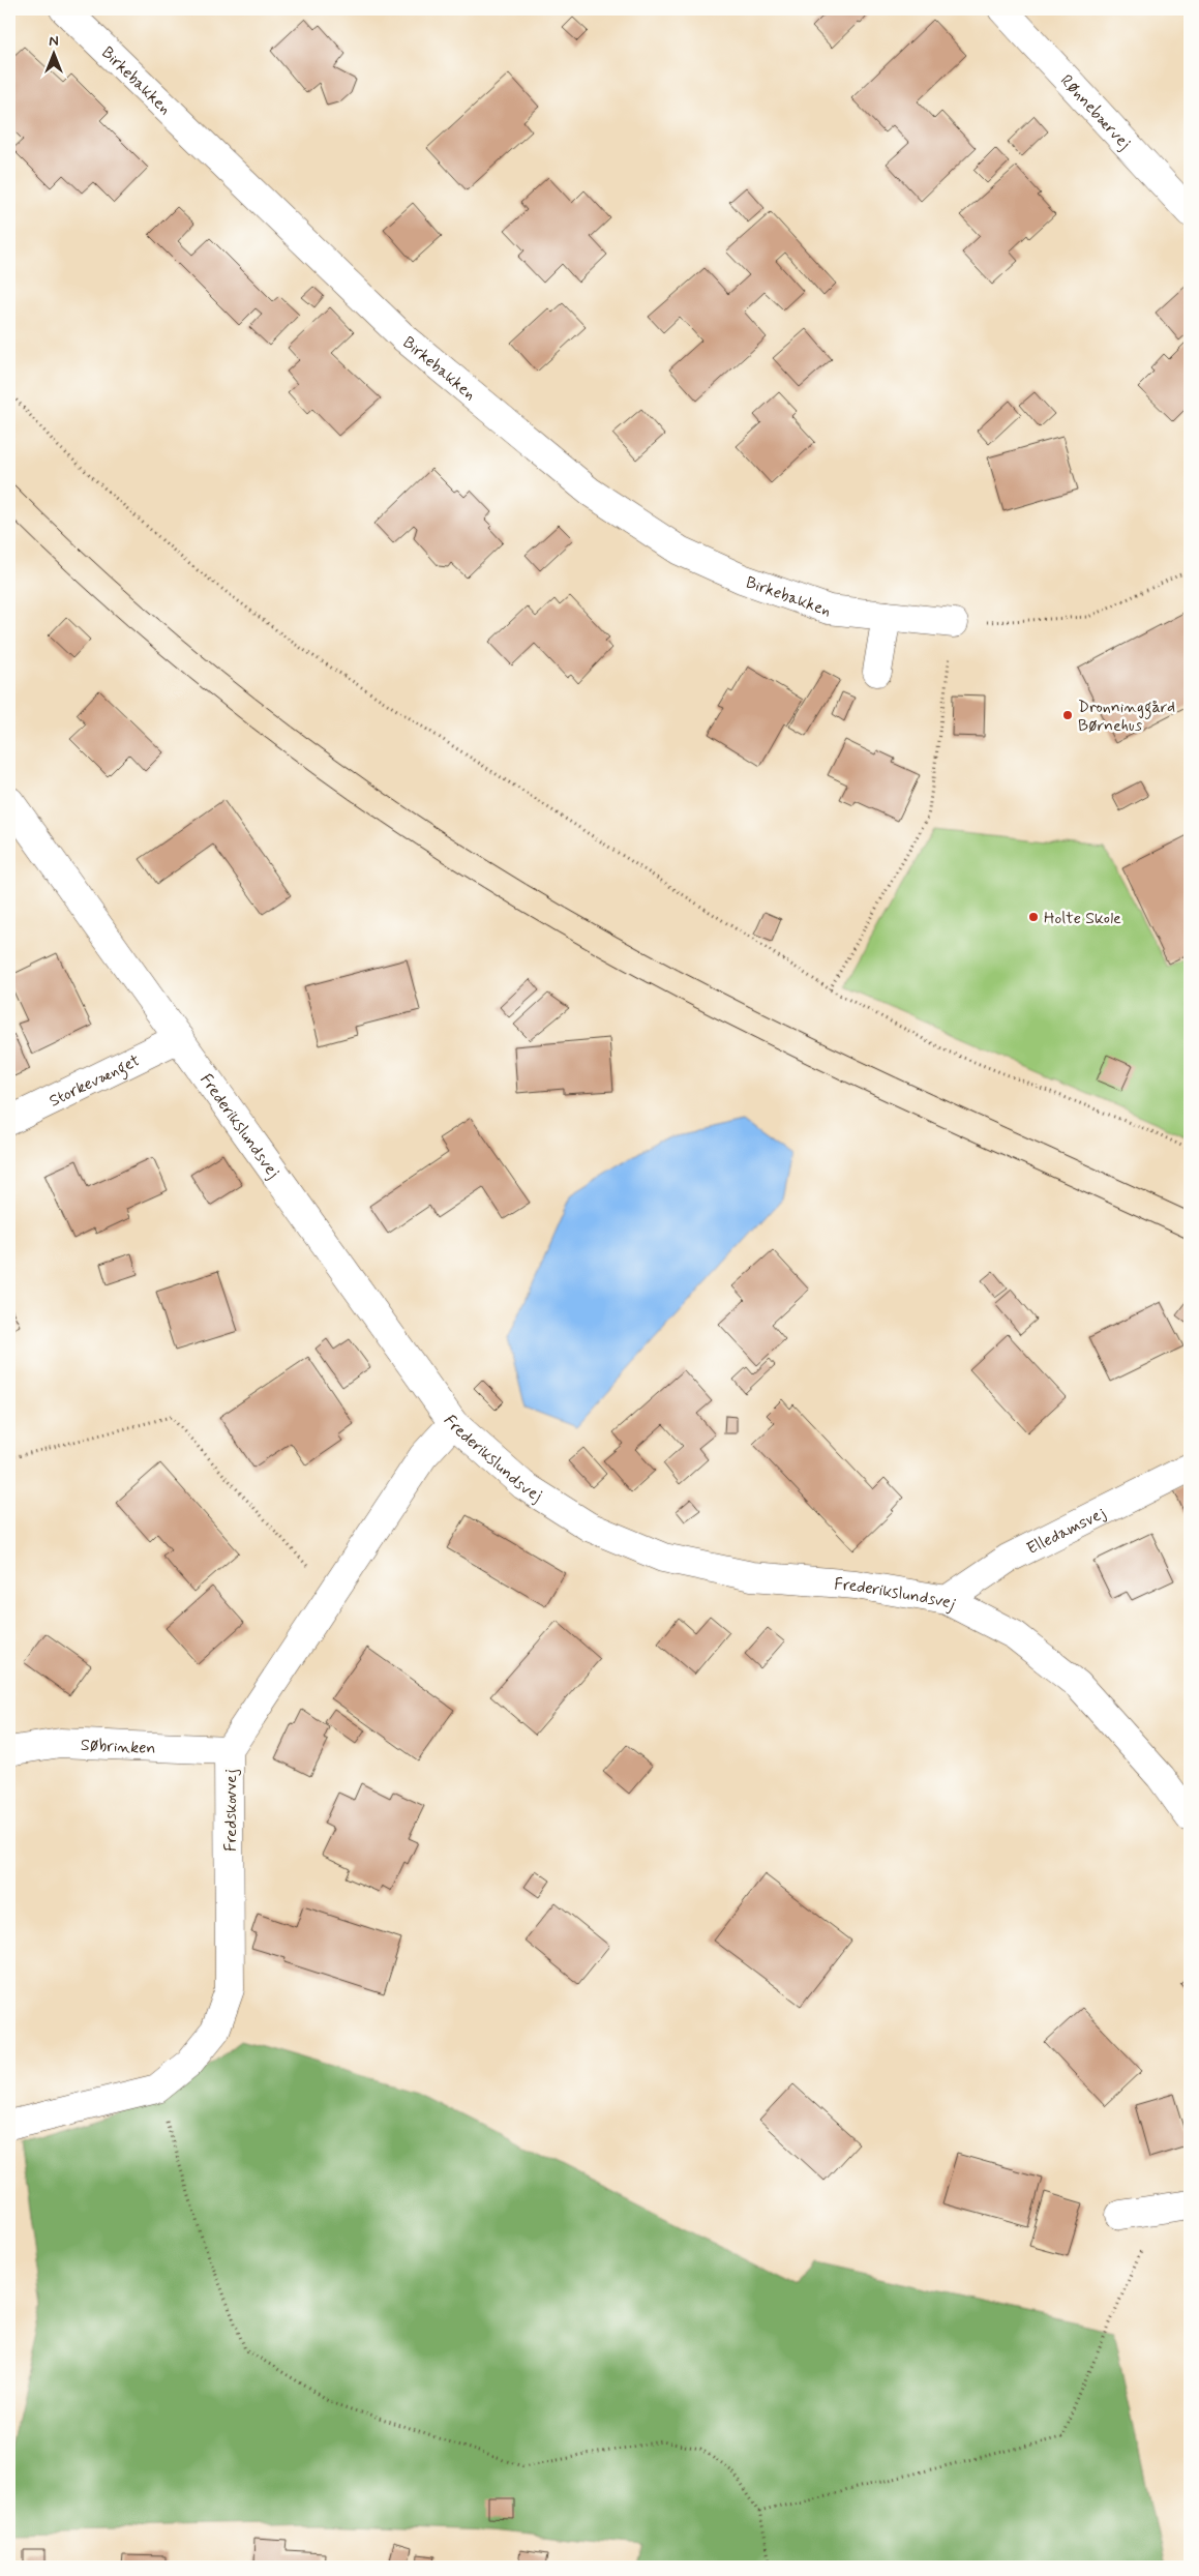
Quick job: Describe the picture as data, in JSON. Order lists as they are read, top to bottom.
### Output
{
  "streets": {
    "street": [
      "Birkebakken",
      "Rønnebærvej",
      "Storkevænget",
      "Frederikslundsvej",
      "Elledamsvej",
      "Søbrinken",
      "Fredskovvej"
    ]
  },
  "crossings": [
    ["Storkevænget", "Frederikslundsvej"],
    ["Frederikslundsvej", "Elledamsvej"],
    ["Frederikslundsvej", "Fredskovvej"],
    ["Søbrinken", "Fredskovvej"]
  ],
  "places": ["Dronninggård Børnehus", "Holte Skole"],
  "north": "top"
}
